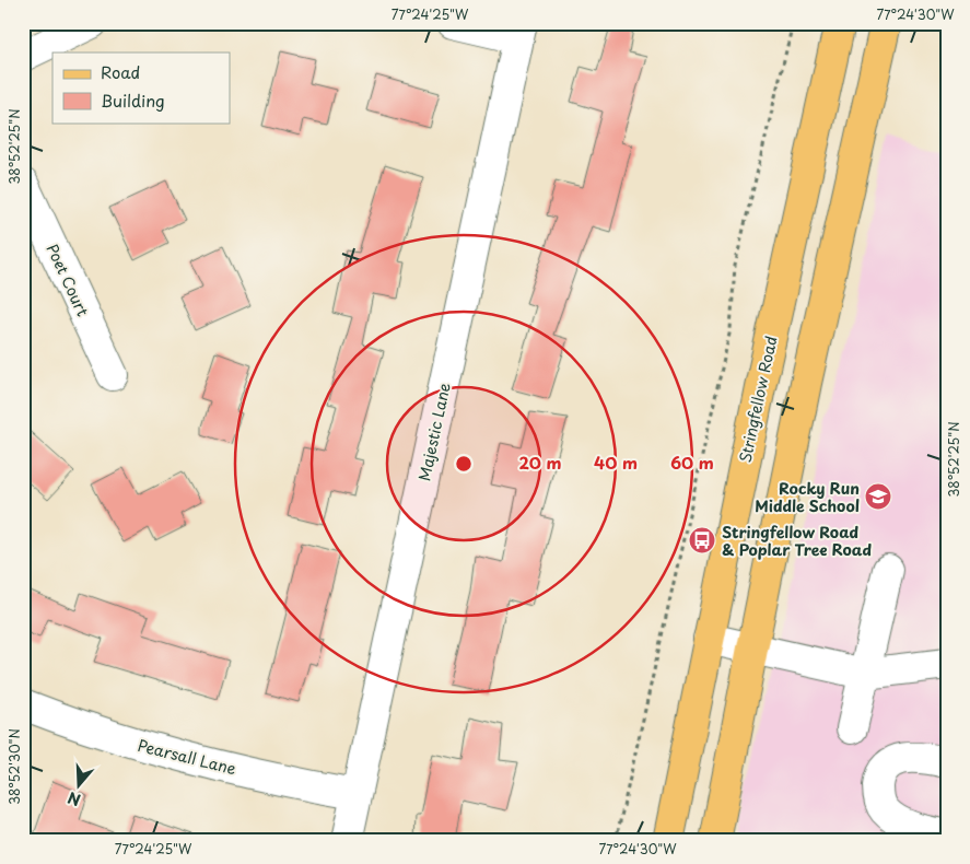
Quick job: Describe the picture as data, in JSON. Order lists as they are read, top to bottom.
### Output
{
  "streets": {
    "main road": ["Stringfellow Road"],
    "street": ["Poet Court", "Majestic Lane", "Pearsall Lane"]
  },
  "crossings": [
    ["Majestic Lane", "Pearsall Lane"]
  ],
  "places": {
    "school or university": ["Rocky Run Middle School"],
    "bus stop": ["Stringfellow Road & Poplar Tree Road"]
  },
  "legend": ["Road", "Building"],
  "north": "bottom",
  "coordinates": [
    "77°24'25\"W",
    "77°24'30\"W",
    "38°52'25\"N",
    "38°52'30\"N"
  ],
  "rings": ["20 m", "40 m", "60 m"]
}
